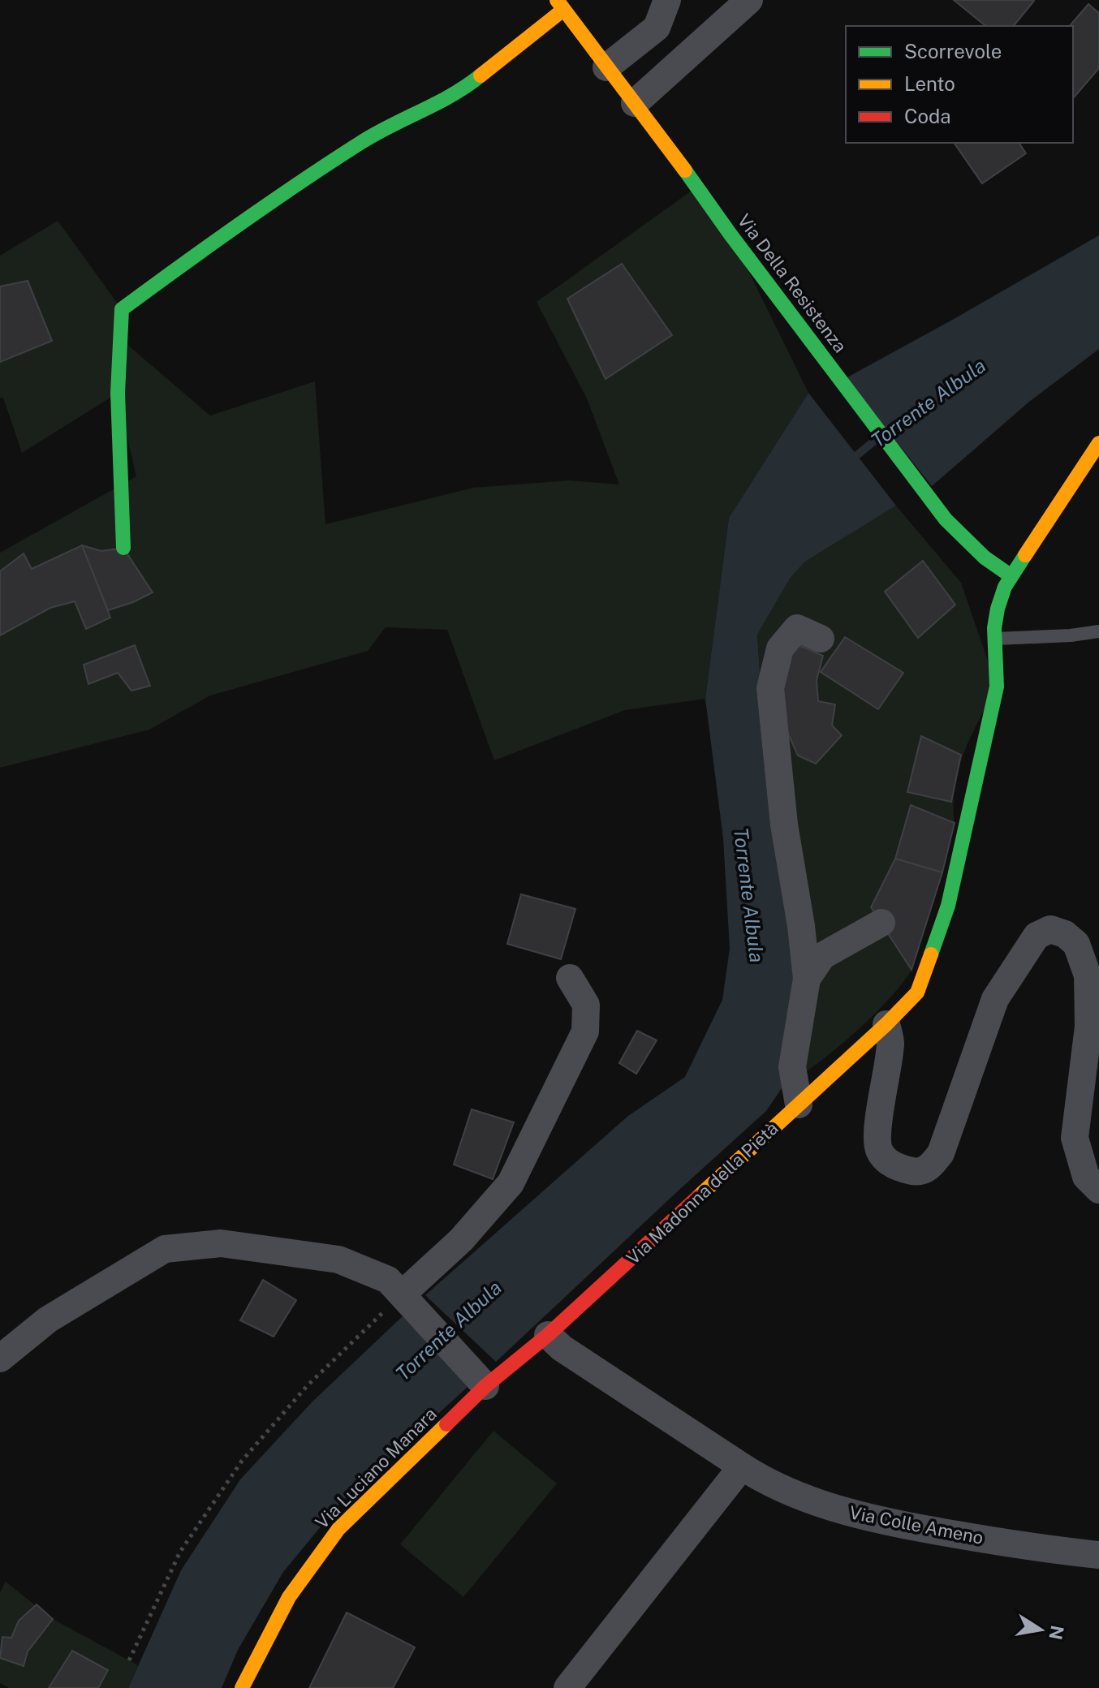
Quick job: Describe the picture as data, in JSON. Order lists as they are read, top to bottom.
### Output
{
  "streets": {
    "main road": ["Via Della Resistenza", "Via Madonna della Pietà", "Via Luciano Manara"],
    "street": ["Via Colle Ameno"]
  },
  "crossings": [
    ["Via Della Resistenza", "Via Madonna della Pietà"],
    ["Via Madonna della Pietà", "Via Luciano Manara"]
  ],
  "water": ["Torrente Albula"],
  "legend": ["Scorrevole", "Lento", "Coda"],
  "north": "right"
}
